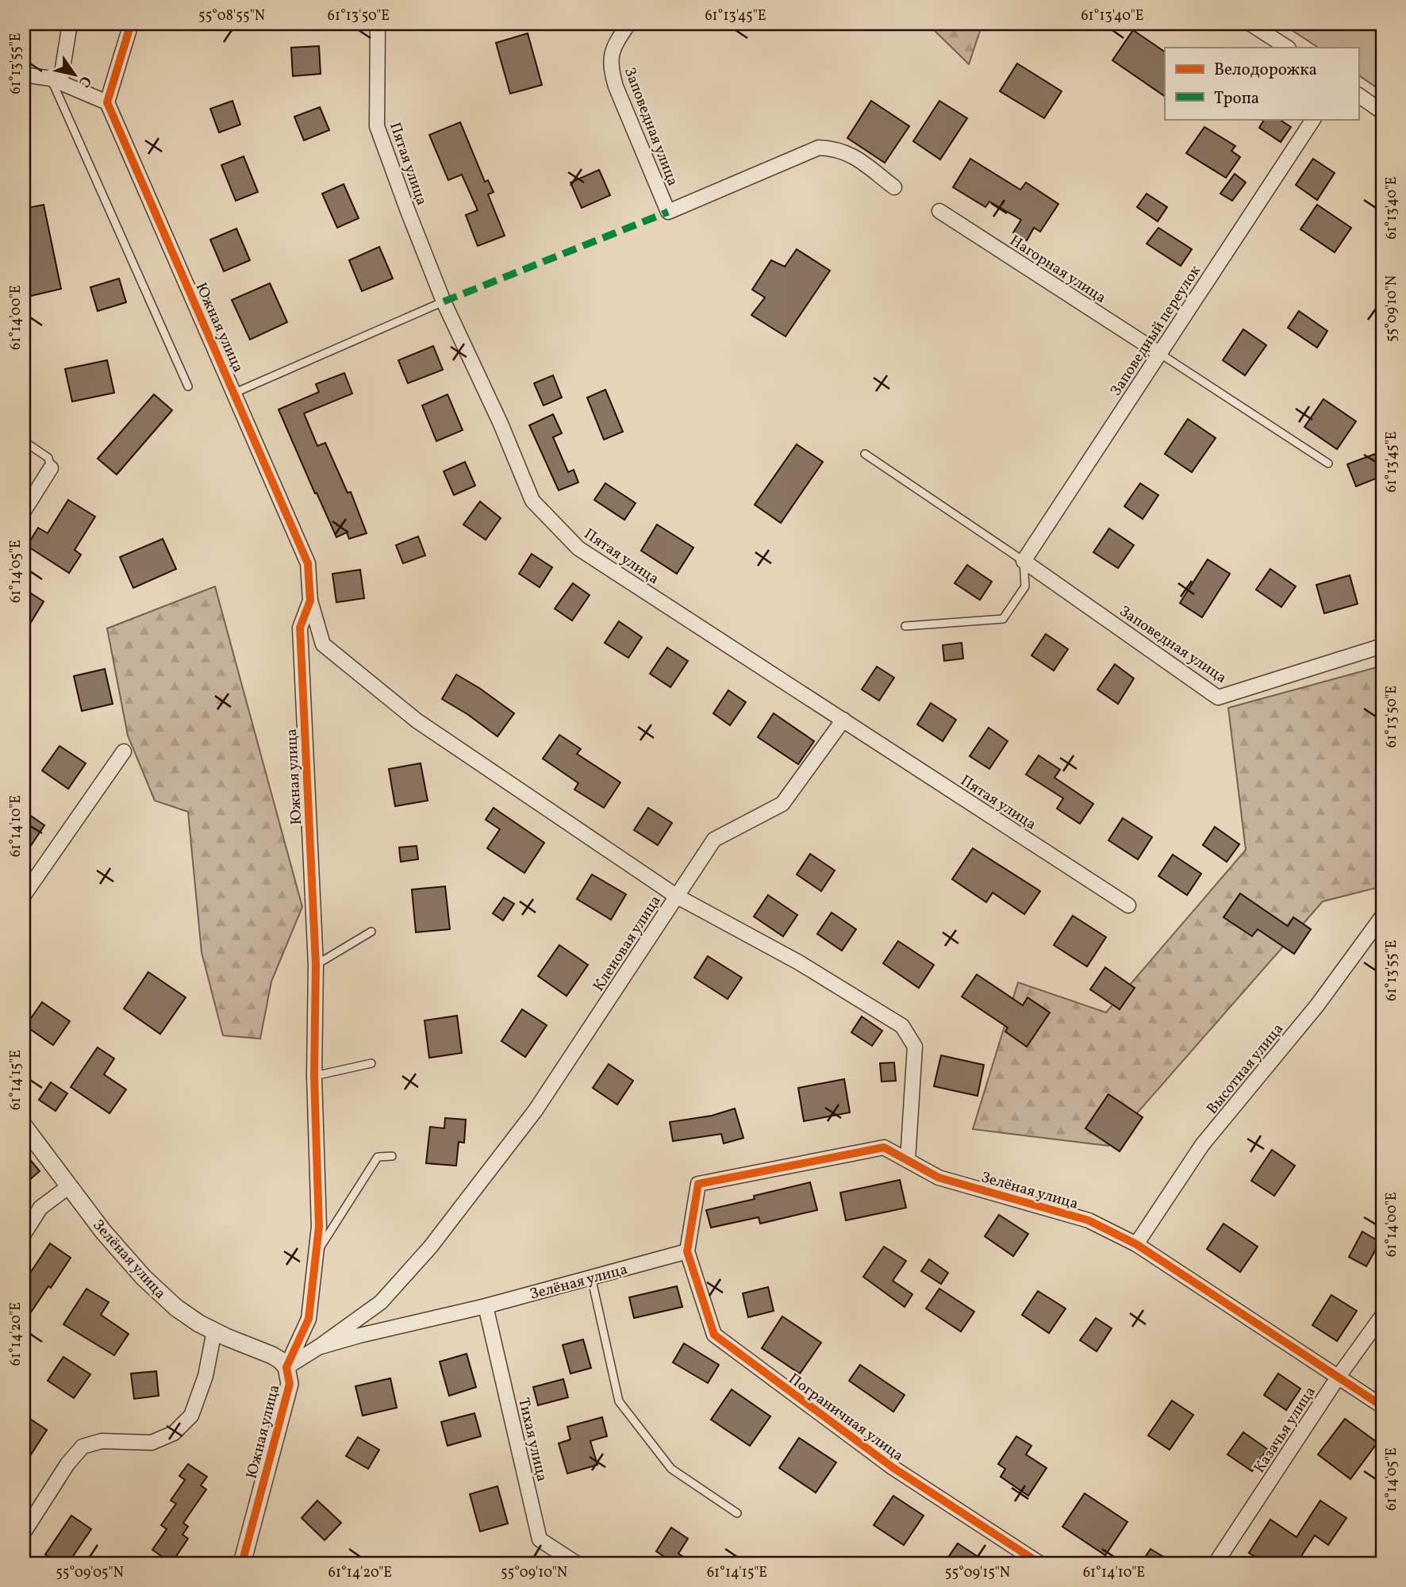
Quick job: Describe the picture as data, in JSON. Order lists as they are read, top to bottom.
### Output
{
  "streets": {
    "street": [
      "Заповедная улица",
      "Пятая улица",
      "Нагорная улица",
      "Южная улица",
      "Заповедный переулок",
      "Кленовая улица",
      "Высотная улица",
      "Зелёная улица",
      "Пограничная улица",
      "Казачья улица",
      "Тихая улица"
    ]
  },
  "crossings": [
    ["Заповедная улица", "Заповедный переулок"],
    ["Нагорная улица", "Заповедный переулок"],
    ["Южная улица", "Кленовая улица"],
    ["Южная улица", "Зелёная улица"],
    ["Кленовая улица", "Зелёная улица"],
    ["Высотная улица", "Зелёная улица"],
    ["Зелёная улица", "Пограничная улица"],
    ["Зелёная улица", "Казачья улица"],
    ["Зелёная улица", "Тихая улица"]
  ],
  "legend": ["Велодорожка", "Тропа"],
  "north": "bottom right",
  "coordinates": [
    "55°08'55\"N",
    "61°13'50\"E",
    "61°13'45\"E",
    "61°13'40\"E",
    "61°13'55\"E",
    "55°09'10\"N",
    "61°14'00\"E",
    "61°14'05\"E",
    "61°14'10\"E",
    "61°14'15\"E",
    "61°14'20\"E",
    "55°09'05\"N",
    "55°09'15\"N"
  ]
}
